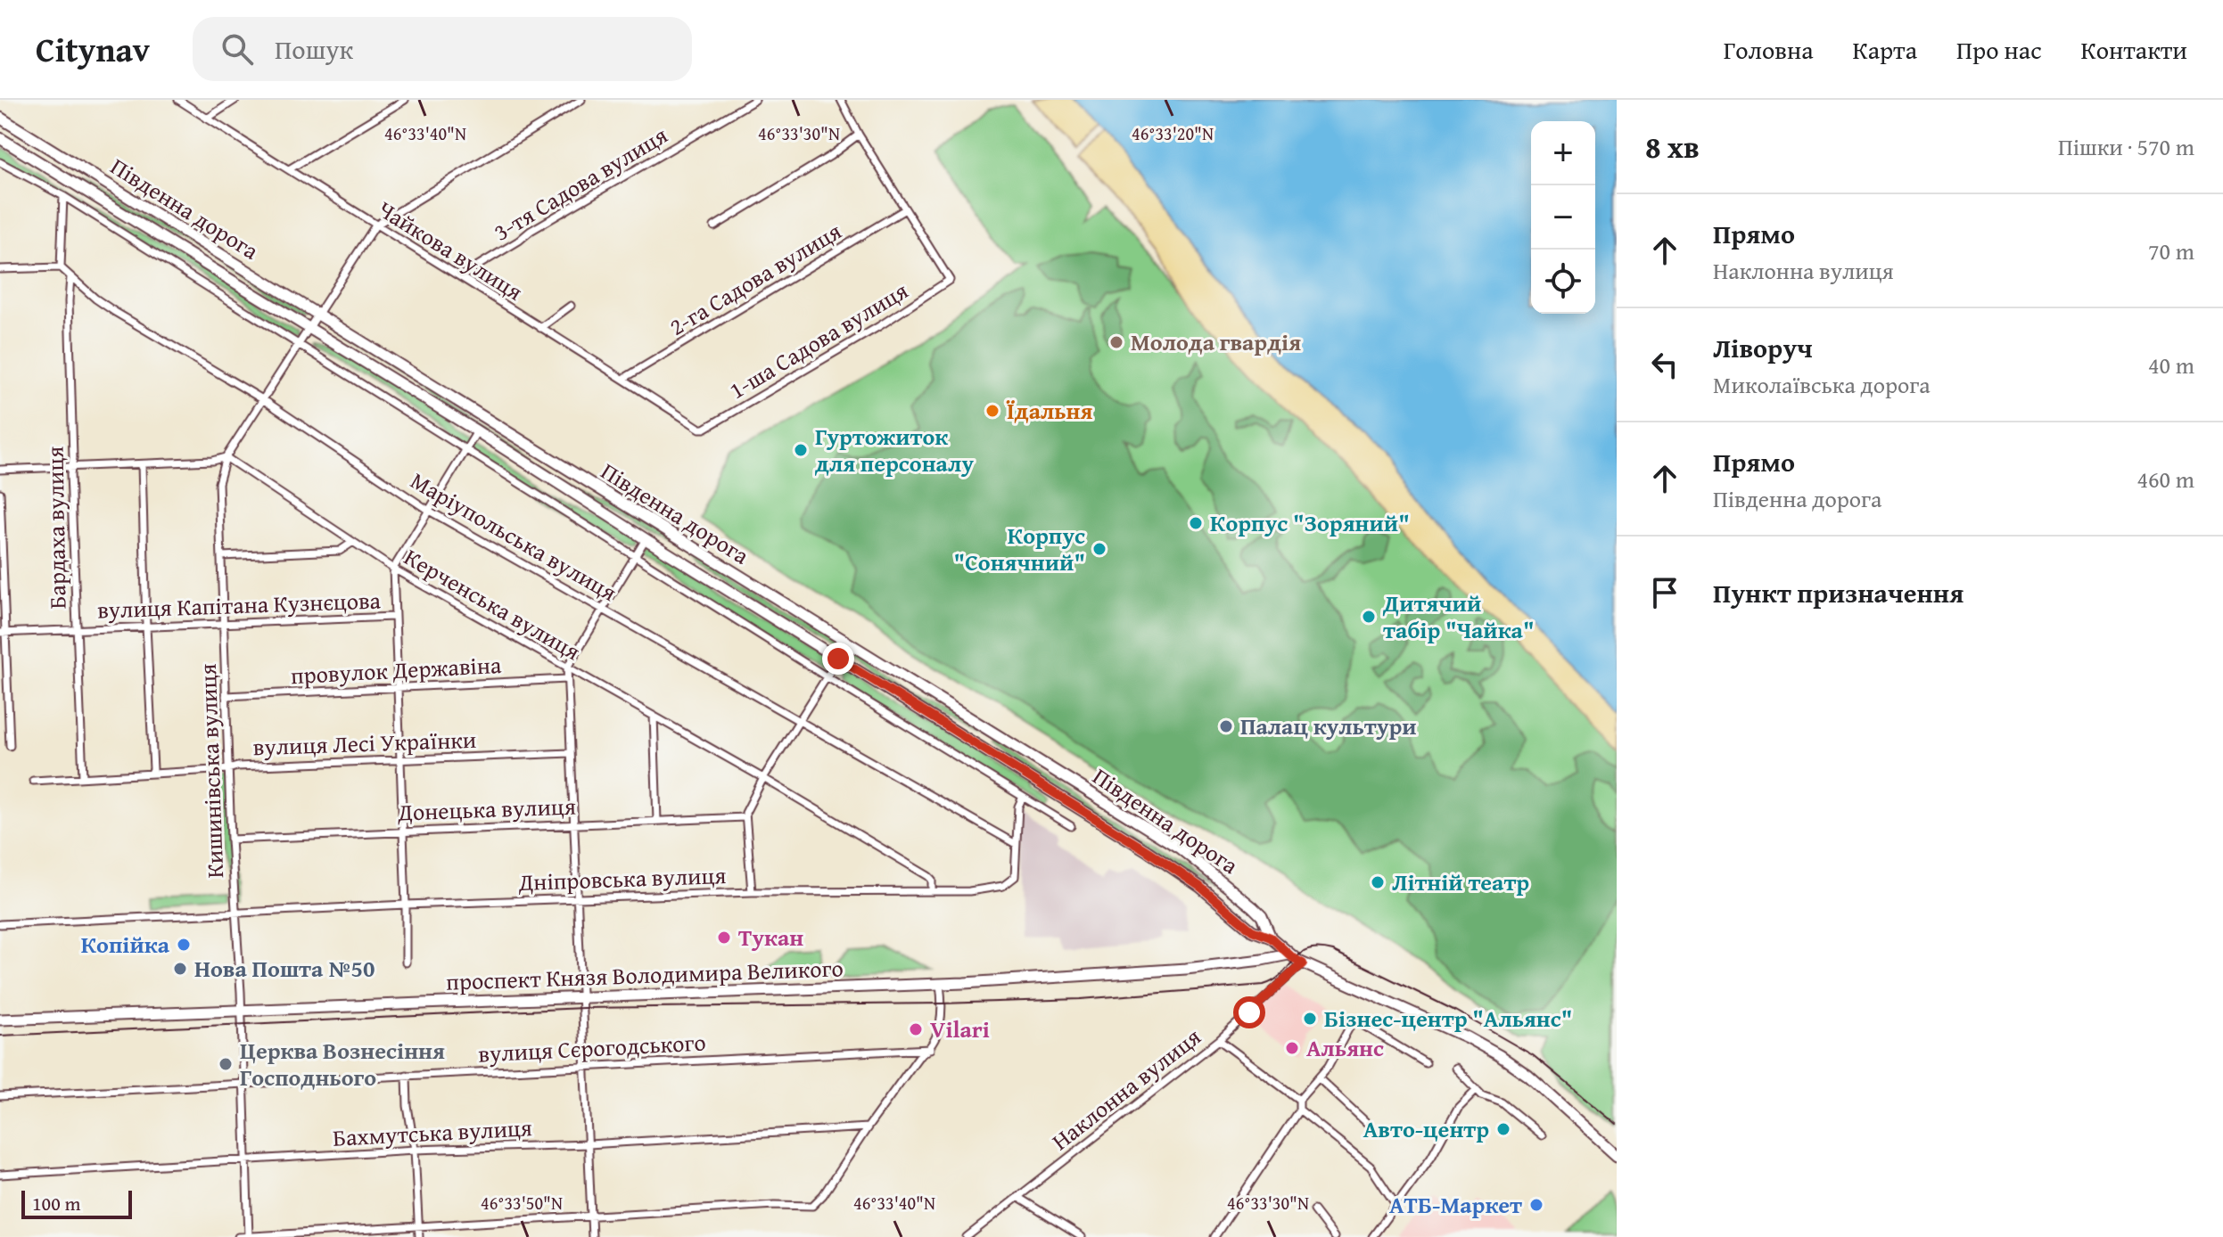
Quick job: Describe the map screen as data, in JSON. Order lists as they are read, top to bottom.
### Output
{
  "streets": {
    "main road": ["Південна дорога", "проспект Князя Володимира Великого"],
    "street": [
      "3-тя Садова вулиця",
      "Чайкова вулиця",
      "2-га Садова вулиця",
      "1-ша Садова вулиця",
      "Бардаха вулиця",
      "Маріупольська вулиця",
      "Керченська вулиця",
      "вулиця Капітана Кузнєцова",
      "провулок Державіна",
      "вулиця Лесі Українки",
      "Кишинівська вулиця",
      "Донецька вулиця",
      "Дніпровська вулиця",
      "вулиця Сєрогодського",
      "Наклонна вулиця",
      "Бахмутська вулиця"
    ]
  },
  "crossings": [
    ["3-тя Садова вулиця", "Чайкова вулиця"],
    ["Південна дорога", "Кишинівська вулиця"],
    ["Чайкова вулиця", "2-га Садова вулиця"],
    ["Чайкова вулиця", "1-ша Садова вулиця"],
    ["Чайкова вулиця", "Кишинівська вулиця"],
    ["2-га Садова вулиця", "1-ша Садова вулиця"],
    ["Бардаха вулиця", "Маріупольська вулиця"],
    ["Бардаха вулиця", "вулиця Капітана Кузнєцова"],
    ["Бардаха вулиця", "вулиця Лесі Українки"],
    ["Маріупольська вулиця", "Кишинівська вулиця"],
    ["Маріупольська вулиця", "Дніпровська вулиця"],
    ["Керченська вулиця", "Кишинівська вулиця"],
    ["Керченська вулиця", "Дніпровська вулиця"],
    ["вулиця Капітана Кузнєцова", "Кишинівська вулиця"],
    ["провулок Державіна", "Кишинівська вулиця"],
    ["вулиця Лесі Українки", "Кишинівська вулиця"],
    ["Кишинівська вулиця", "Донецька вулиця"],
    ["Кишинівська вулиця", "Дніпровська вулиця"],
    ["Кишинівська вулиця", "проспект Князя Володимира Великого"],
    ["Кишинівська вулиця", "вулиця Сєрогодського"],
    ["Кишинівська вулиця", "Бахмутська вулиця"]
  ],
  "places": [
    "Молода гвардія",
    "Їдальня",
    "Гуртожиток для персоналу",
    "Корпус \"Зоряний\"",
    "Корпус \"Сонячний\"",
    "Дитячий табір \"Чайка\"",
    "Палац культури",
    "Літній театр",
    "Тукан",
    "Копійка",
    "Нова Пошта №50",
    "Бізнес-центр \"Альянс\"",
    "Vilari",
    "Альянс",
    "Церква Вознесіння Господнього",
    "Авто-центр",
    "АТБ-Маркет"
  ],
  "scale_bar": "100 m",
  "page": {
    "header": "Citynav",
    "search": "Пошук",
    "nav": [
      "Головна",
      "Карта",
      "Про нас",
      "Контакти"
    ],
    "heading": ["8 хв", "Пішки · 570 m"],
    "map_buttons": ["+", "−"],
    "list": [
      ["Прямо", "Наклонна вулиця", "70 m"],
      ["Ліворуч", "Миколаївська дорога", "40 m"],
      ["Прямо", "Південна дорога", "460 m"],
      "Пункт призначення"
    ],
    "scale": "100 m"
  },
  "coordinates": [
    "46°33'40\"N",
    "46°33'30\"N",
    "46°33'20\"N",
    "46°33'50\"N"
  ]
}
